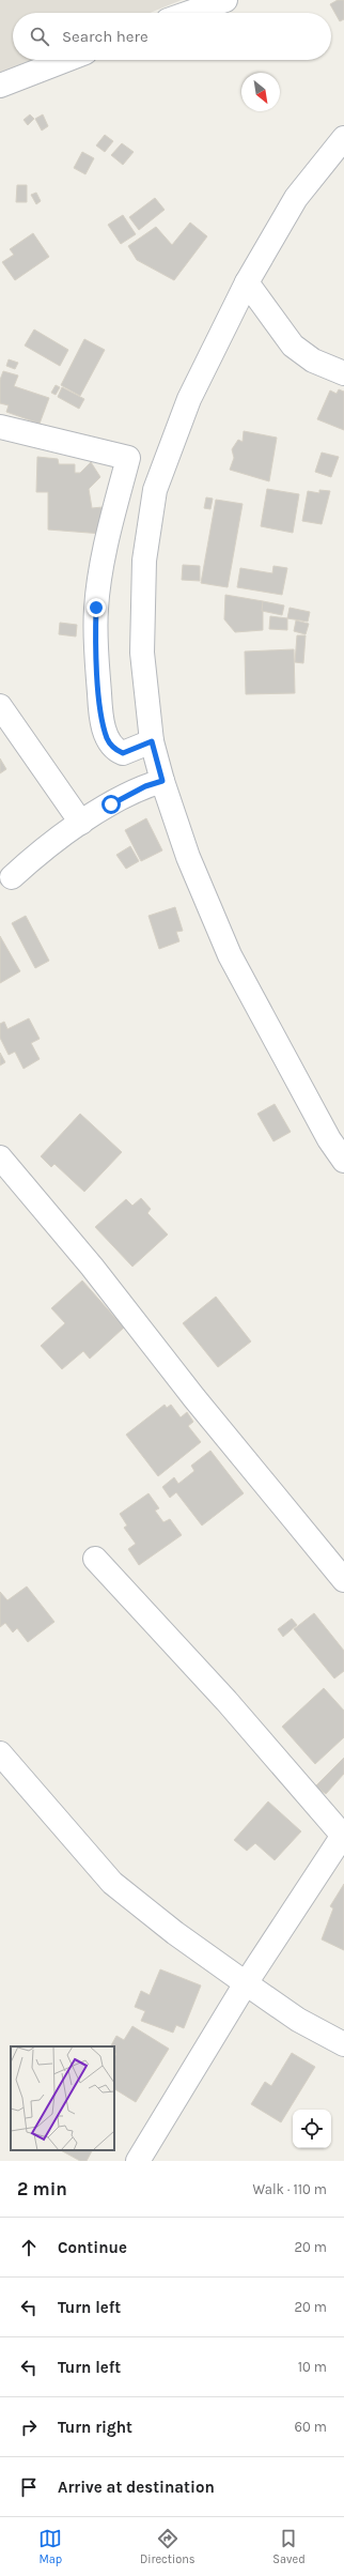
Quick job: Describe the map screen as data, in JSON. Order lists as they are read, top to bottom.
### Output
{
  "north": "bottom right",
  "page": {
    "search": "Search here",
    "heading": ["2 min", "Walk · 110 m"],
    "list": [
      ["Continue", "20 m"],
      ["Turn left", "20 m"],
      ["Turn left", "10 m"],
      ["Turn right", "60 m"],
      "Arrive at destination"
    ],
    "nav": ["Map", "Directions", "Saved"]
  }
}
